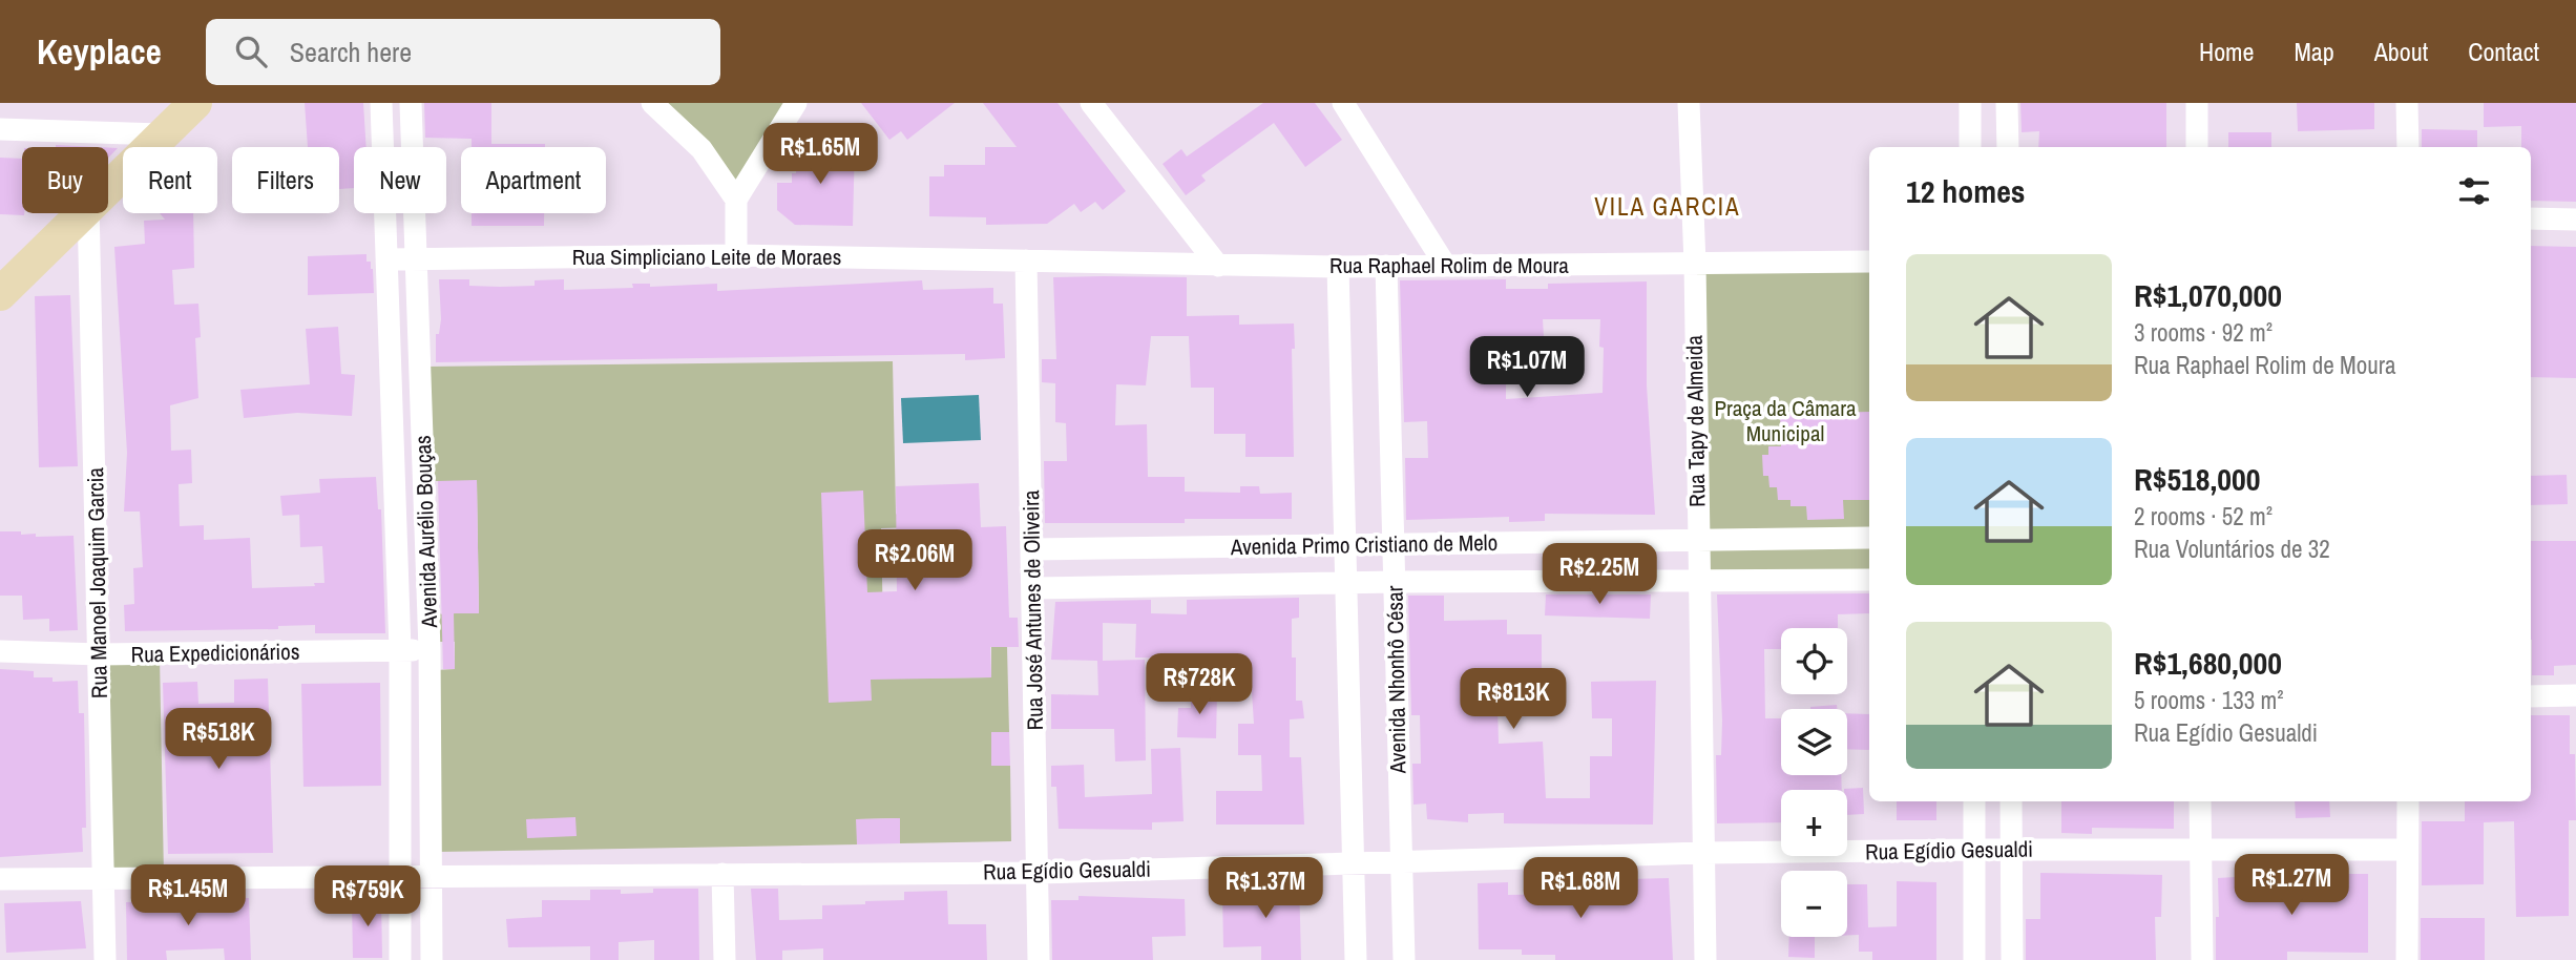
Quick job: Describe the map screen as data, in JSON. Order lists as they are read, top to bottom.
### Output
{
  "streets": {
    "street": [
      "Rua Simpliciano Leite de Moraes",
      "Rua Raphael Rolim de Moura",
      "Rua Tapy de Almeida",
      "Avenida Aurélio Bouças",
      "Avenida Primo Cristiano de Melo",
      "Rua Manoel Joaquim Garcia",
      "Rua José Antunes de Oliveira",
      "Rua Expedicionários",
      "Avenida Nhonhô César",
      "Rua Egídio Gesualdi"
    ]
  },
  "crossings": [
    ["Rua Simpliciano Leite de Moraes", "Rua Raphael Rolim de Moura"],
    ["Rua Simpliciano Leite de Moraes", "Avenida Aurélio Bouças"],
    ["Rua Simpliciano Leite de Moraes", "Rua José Antunes de Oliveira"],
    ["Rua Raphael Rolim de Moura", "Rua Tapy de Almeida"],
    ["Rua Raphael Rolim de Moura", "Rua José Antunes de Oliveira"],
    ["Rua Raphael Rolim de Moura", "Avenida Nhonhô César"],
    ["Rua Tapy de Almeida", "Avenida Primo Cristiano de Melo"],
    ["Rua Tapy de Almeida", "Rua Egídio Gesualdi"],
    ["Avenida Aurélio Bouças", "Rua Expedicionários"],
    ["Avenida Aurélio Bouças", "Rua Egídio Gesualdi"],
    ["Avenida Primo Cristiano de Melo", "Rua José Antunes de Oliveira"],
    ["Avenida Primo Cristiano de Melo", "Avenida Nhonhô César"],
    ["Rua Manoel Joaquim Garcia", "Rua Expedicionários"],
    ["Rua Manoel Joaquim Garcia", "Rua Egídio Gesualdi"],
    ["Rua José Antunes de Oliveira", "Rua Egídio Gesualdi"],
    ["Avenida Nhonhô César", "Rua Egídio Gesualdi"]
  ],
  "districts": ["VILA GARCIA"],
  "parks": ["Praça da Câmara Municipal"],
  "page": {
    "header": "Keyplace",
    "search": "Search here",
    "nav": [
      "Home",
      "Map",
      "About",
      "Contact"
    ],
    "price": [
      "R$1.65M",
      "R$1.07M",
      "R$2.06M",
      "R$2.25M",
      "R$728K",
      "R$813K",
      "R$518K",
      "R$1.27M",
      "R$1.37M",
      "R$1.68M",
      "R$1.45M",
      "R$759K"
    ],
    "chip": [
      "Buy",
      "Rent",
      "Filters",
      "New",
      "Apartment"
    ],
    "heading": "12 homes",
    "list": [
      {
        "name": "R$1,070,000",
        "note": "3 rooms · 92 m² · Rua Raphael Rolim de Moura"
      },
      {
        "name": "R$518,000",
        "note": "2 rooms · 52 m² · Rua Voluntários de 32"
      },
      {
        "name": "R$1,680,000",
        "note": "5 rooms · 133 m² · Rua Egídio Gesualdi"
      }
    ],
    "map_buttons": ["+", "−"]
  }
}
